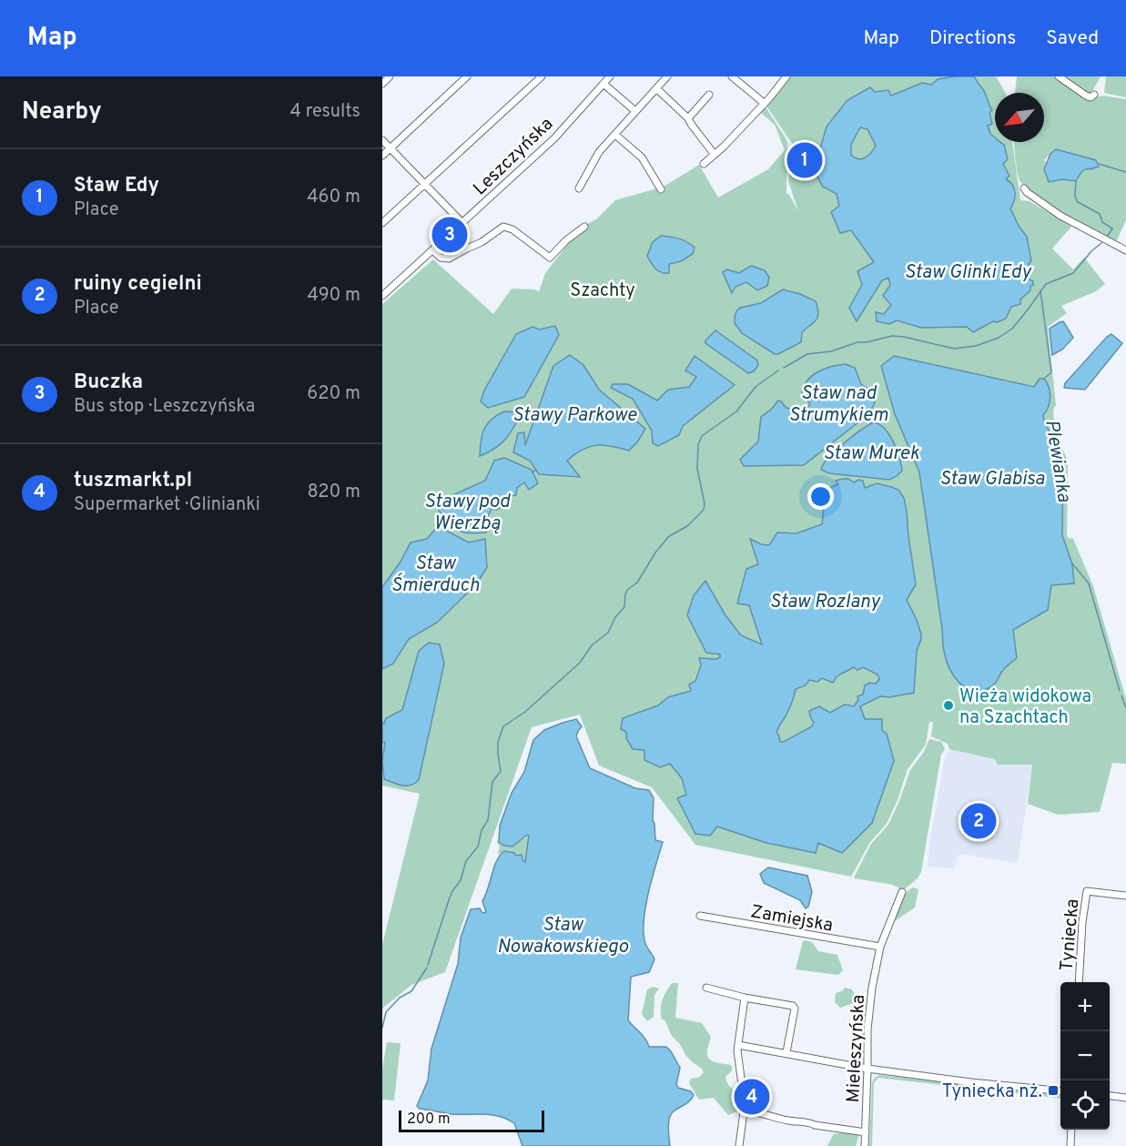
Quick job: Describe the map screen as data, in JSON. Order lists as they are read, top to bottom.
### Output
{
  "streets": {
    "street": [
      "Leszczyńska",
      "Zamiejska",
      "Tyniecka",
      "Mieleszyńska"
    ]
  },
  "crossings": [
    ["Zamiejska", "Mieleszyńska"]
  ],
  "water": [
    "Staw Glinki Edy",
    "Staw nad Strumykiem",
    "Stawy Parkowe",
    "Staw Murek",
    "Plewianka",
    "Staw Glabisa",
    "Stawy pod Wierzbą",
    "Staw Śmierduch",
    "Staw Rozlany",
    "Staw Nowakowskiego"
  ],
  "parks": ["Szachty"],
  "places": {
    "other": ["Wieża widokowa na Szachtach"],
    "transit": ["Tyniecka nż."]
  },
  "scale_bar": "200 m",
  "north": "bottom left",
  "page": {
    "header": "Map",
    "nav": ["Map", "Directions", "Saved"],
    "heading": ["Nearby", "4 results"],
    "pins": [
      "1",
      "3",
      "2",
      "4"
    ],
    "list": [
      {
        "mark": "1",
        "name": "Staw Edy",
        "note": "Place",
        "value": "460 m"
      },
      {
        "mark": "2",
        "name": "ruiny cegielni",
        "note": "Place",
        "value": "490 m"
      },
      {
        "mark": "3",
        "name": "Buczka",
        "note": "Bus stop · Leszczyńska",
        "value": "620 m"
      },
      {
        "mark": "4",
        "name": "tuszmarkt.pl",
        "note": "Supermarket · Glinianki",
        "value": "820 m"
      }
    ],
    "map_buttons": ["+", "−"],
    "scale": "200 m"
  }
}
